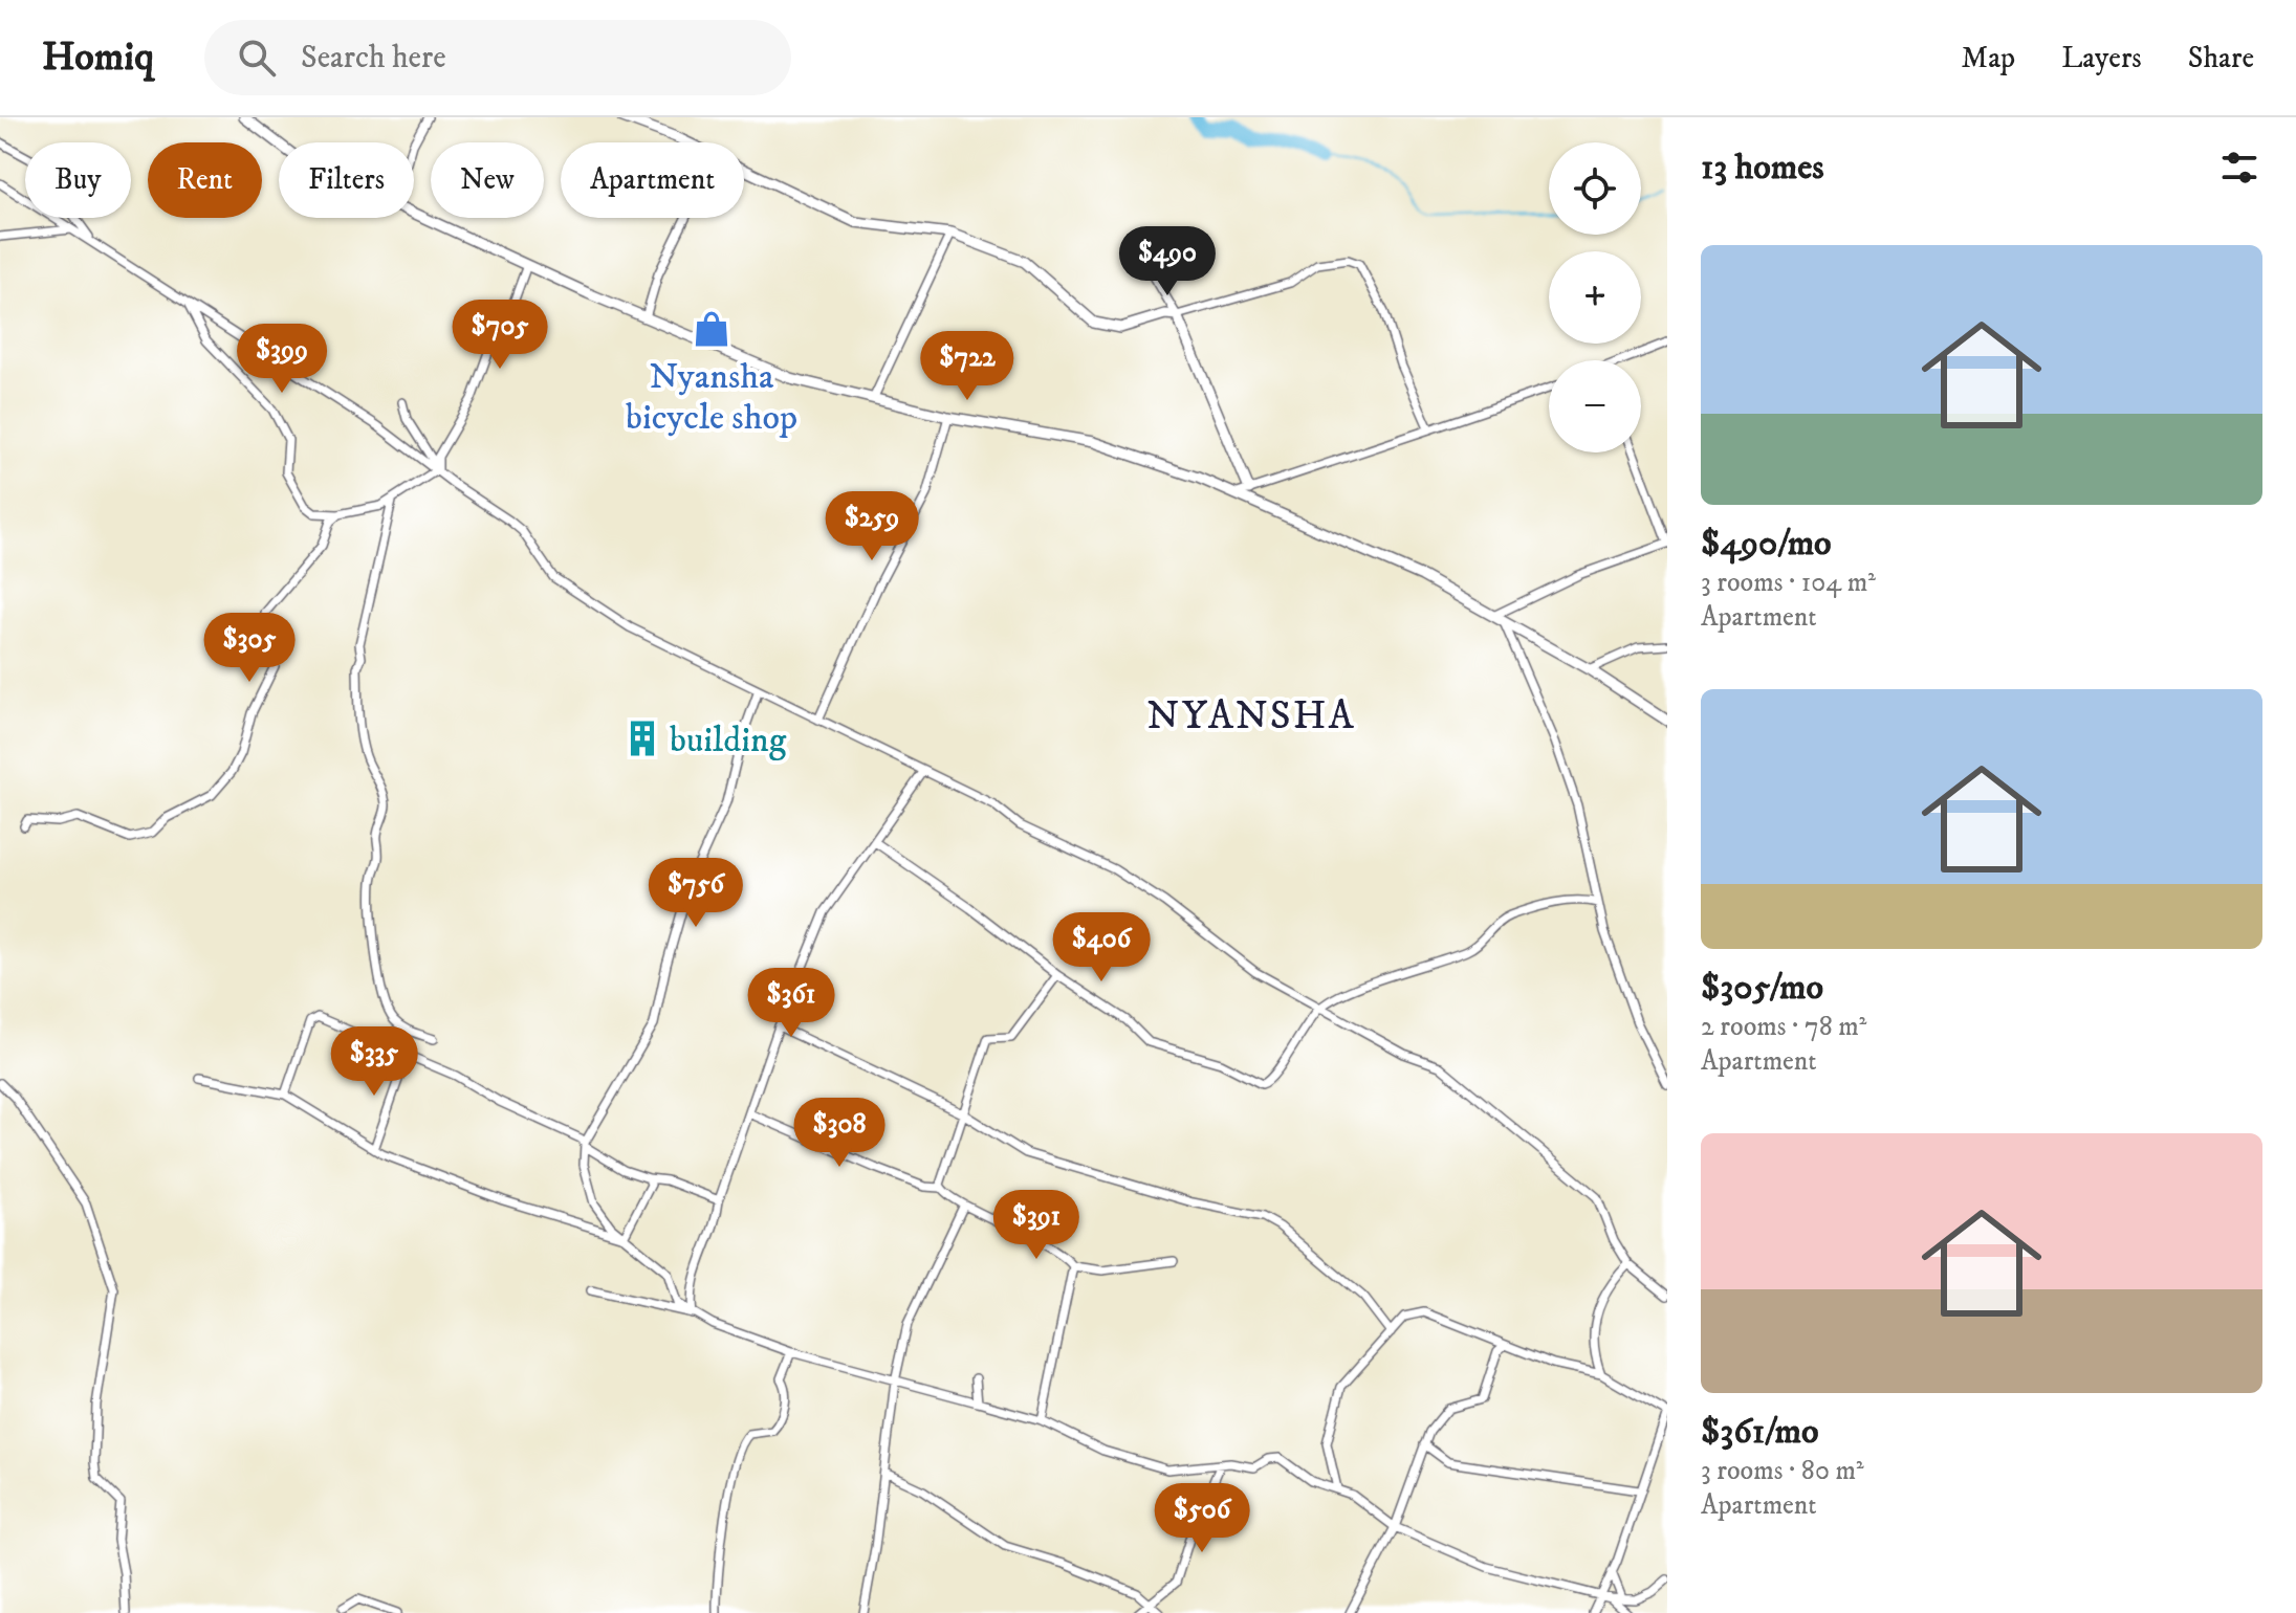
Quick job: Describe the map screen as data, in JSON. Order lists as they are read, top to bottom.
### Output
{
  "districts": ["NYANSHA"],
  "places": {
    "shop": ["Nyansha bicycle shop"],
    "building": ["building"]
  },
  "page": {
    "header": "Homiq",
    "search": "Search here",
    "nav": ["Map", "Layers", "Share"],
    "heading": "13 homes",
    "map_buttons": ["+", "−"],
    "chip": [
      "Buy",
      "Rent",
      "Filters",
      "New",
      "Apartment"
    ],
    "list": [
      {
        "name": "$490/mo",
        "note": "3 rooms · 104 m² · Apartment"
      },
      {
        "name": "$305/mo",
        "note": "2 rooms · 78 m² · Apartment"
      },
      {
        "name": "$361/mo",
        "note": "3 rooms · 80 m² · Apartment"
      }
    ],
    "price": [
      "$490",
      "$705",
      "$399",
      "$722",
      "$259",
      "$305",
      "$756",
      "$406",
      "$361",
      "$335",
      "$308",
      "$391",
      "$506"
    ]
  }
}
